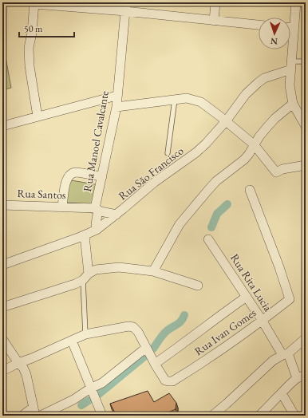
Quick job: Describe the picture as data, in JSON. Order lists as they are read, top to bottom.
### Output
{
  "streets": {
    "street": [
      "Rua Manoel Cavalcante",
      "Rua São Francisco",
      "Rua Santos",
      "Rua Rita Lucia",
      "Rua Ivan Gomes"
    ]
  },
  "crossings": [
    ["Rua Manoel Cavalcante", "Rua São Francisco"],
    ["Rua Manoel Cavalcante", "Rua Santos"],
    ["Rua São Francisco", "Rua Santos"],
    ["Rua Rita Lucia", "Rua Ivan Gomes"]
  ],
  "scale_bar": "50 m",
  "north": "bottom"
}
